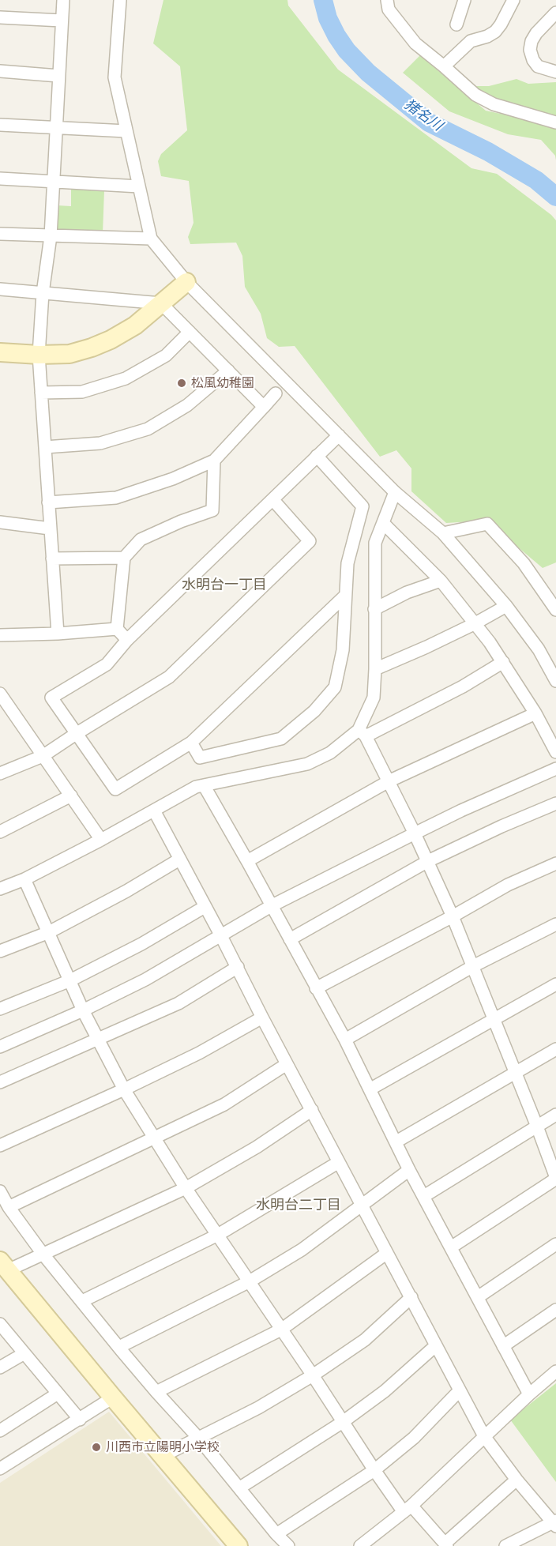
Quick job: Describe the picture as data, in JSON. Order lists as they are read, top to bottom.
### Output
{
  "districts": ["水明台一丁目", "水明台二丁目"],
  "water": ["猪名川"],
  "places": ["松風幼稚園", "川西市立陽明小学校"]
}
